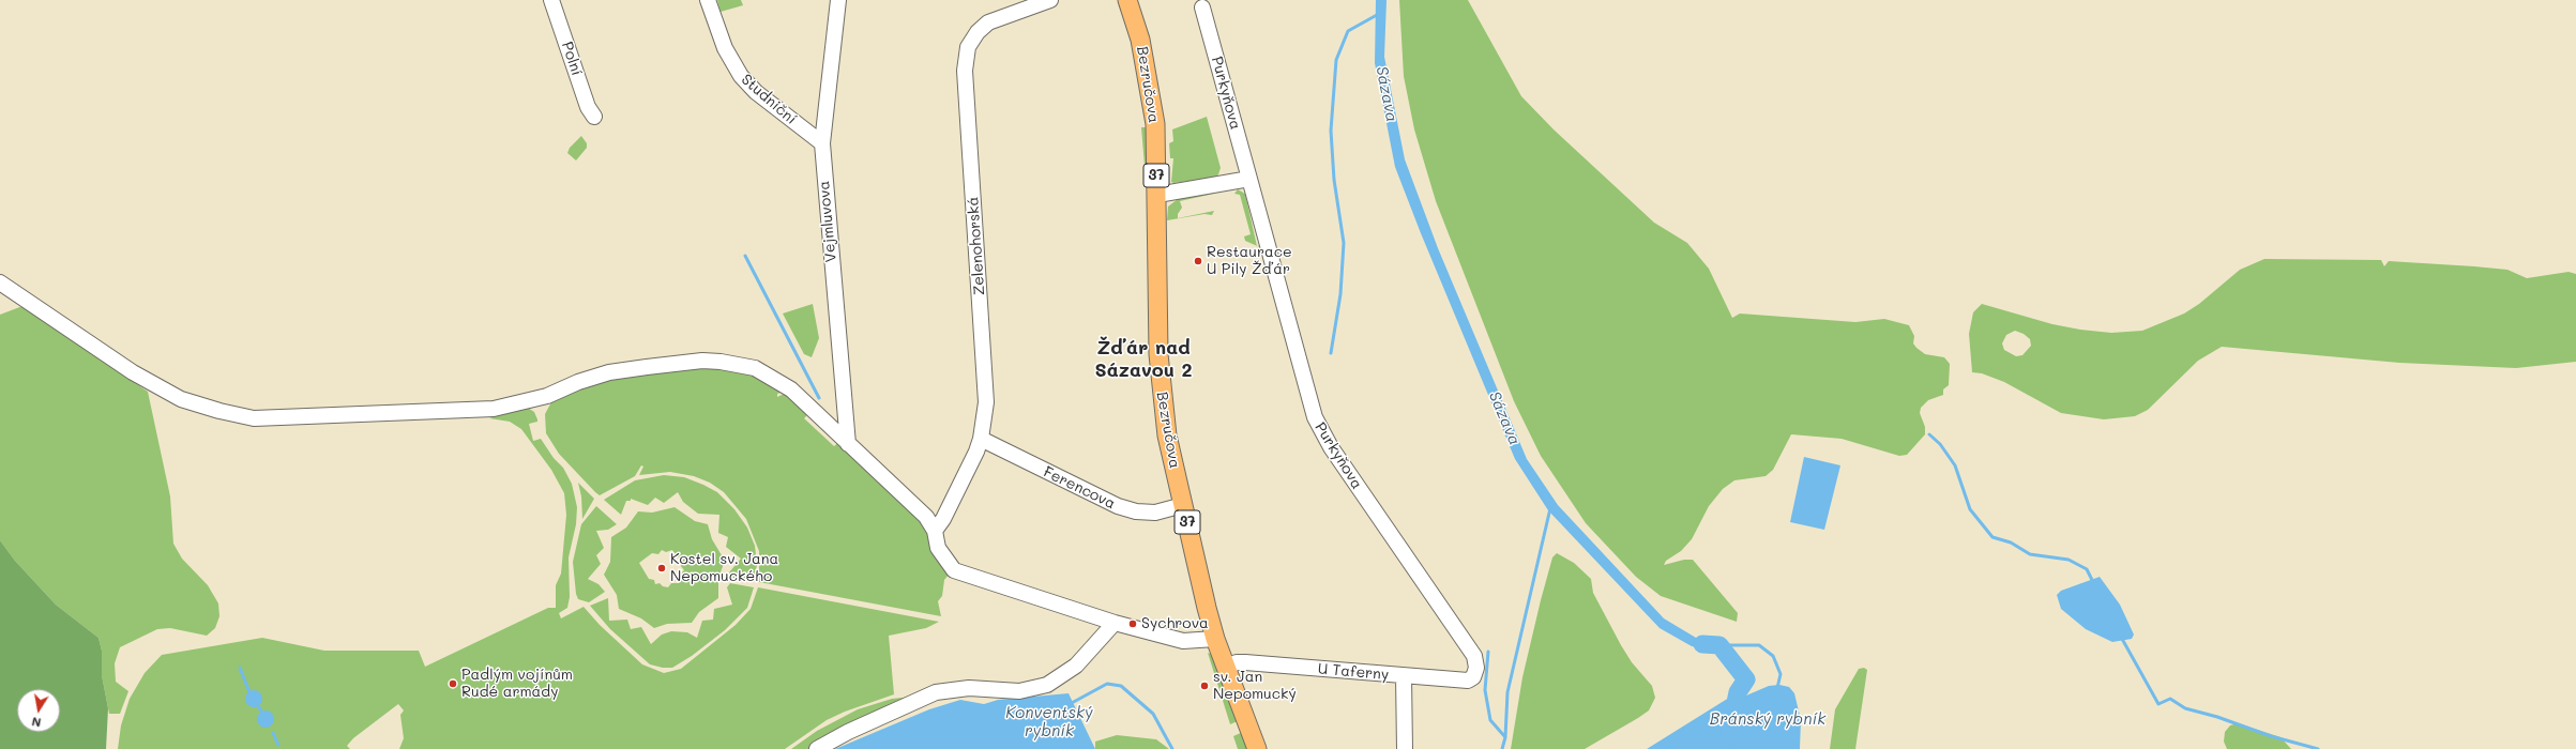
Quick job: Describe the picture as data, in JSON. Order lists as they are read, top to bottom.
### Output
{
  "streets": {
    "main road": ["Bezručova", "37"],
    "street": [
      "Polní",
      "Purkyňova",
      "Studniční",
      "Vejmluvova",
      "Zelenohorská",
      "Ferencova",
      "U Taferny"
    ]
  },
  "crossings": [
    ["Bezručova", "Ferencova"],
    ["Bezručova", "U Taferny"],
    ["Purkyňova", "U Taferny"],
    ["Studniční", "Vejmluvova"],
    ["Zelenohorská", "Ferencova"]
  ],
  "districts": ["Žďár nad Sázavou 2"],
  "water": ["Sázava", "Konventský rybník", "Bránský rybník"],
  "places": [
    "Restaurace U Pily Žďár",
    "Kostel sv. Jana Nepomuckého",
    "Sychrova",
    "Padlým vojínům Rudé armády",
    "sv. Jan Nepomucký"
  ],
  "north": "bottom"
}
